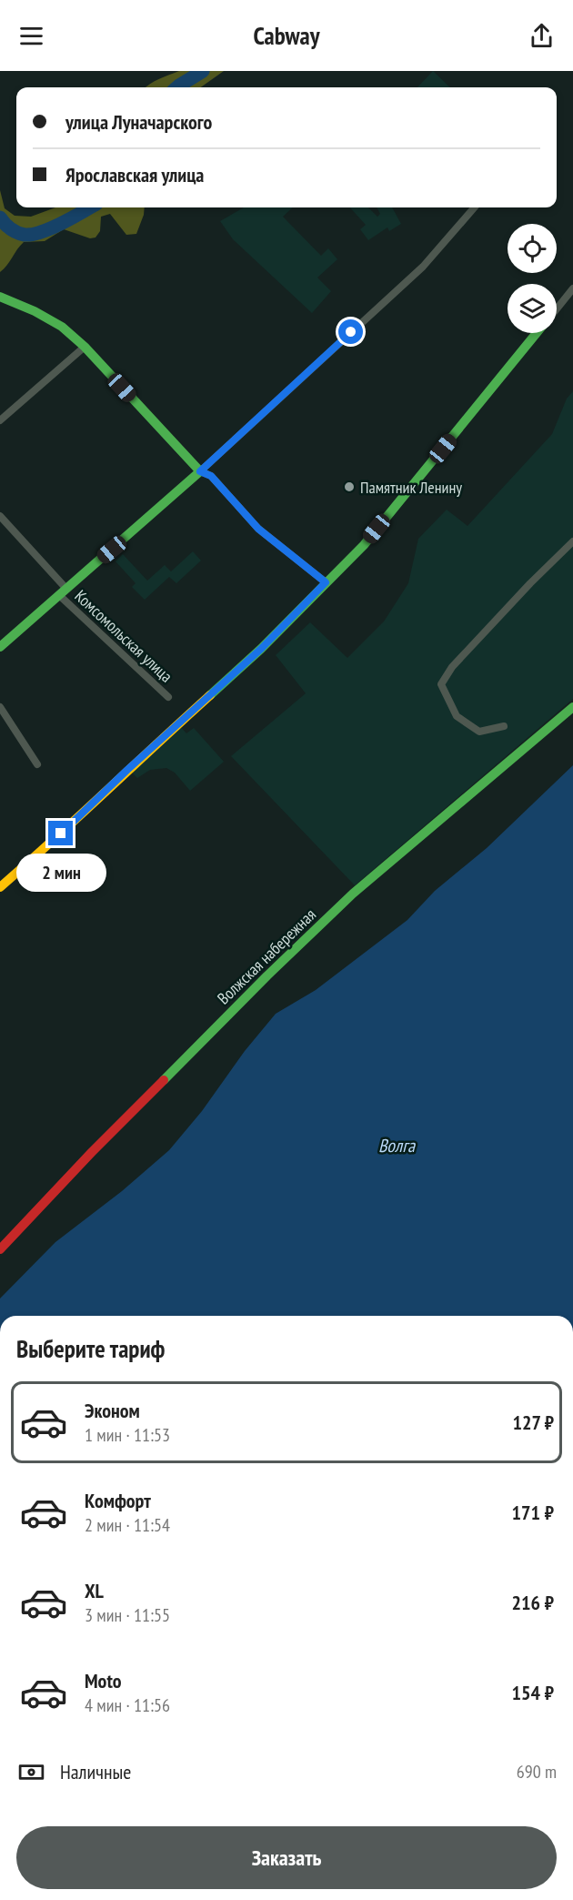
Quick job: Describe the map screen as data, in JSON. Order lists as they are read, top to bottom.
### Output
{
  "streets": {
    "street": ["Комсомольская улица", "Волжская набережная"]
  },
  "water": ["Волга"],
  "places": ["Памятник Ленину"],
  "page": {
    "header": "Cabway",
    "banner": ["улица Луначарского", "Ярославская улица"],
    "bubble": "2 мин",
    "heading": "Выберите тариф",
    "list": [
      {
        "name": "Эконом",
        "note": "1 мин · 11:53",
        "value": "127 ₽"
      },
      {
        "name": "Комфорт",
        "note": "2 мин · 11:54",
        "value": "171 ₽"
      },
      {
        "name": "XL",
        "note": "3 мин · 11:55",
        "value": "216 ₽"
      },
      {
        "name": "Moto",
        "note": "4 мин · 11:56",
        "value": "154 ₽"
      }
    ],
    "pay": ["Наличные", "690 m"],
    "buttons": "Заказать"
  }
}
